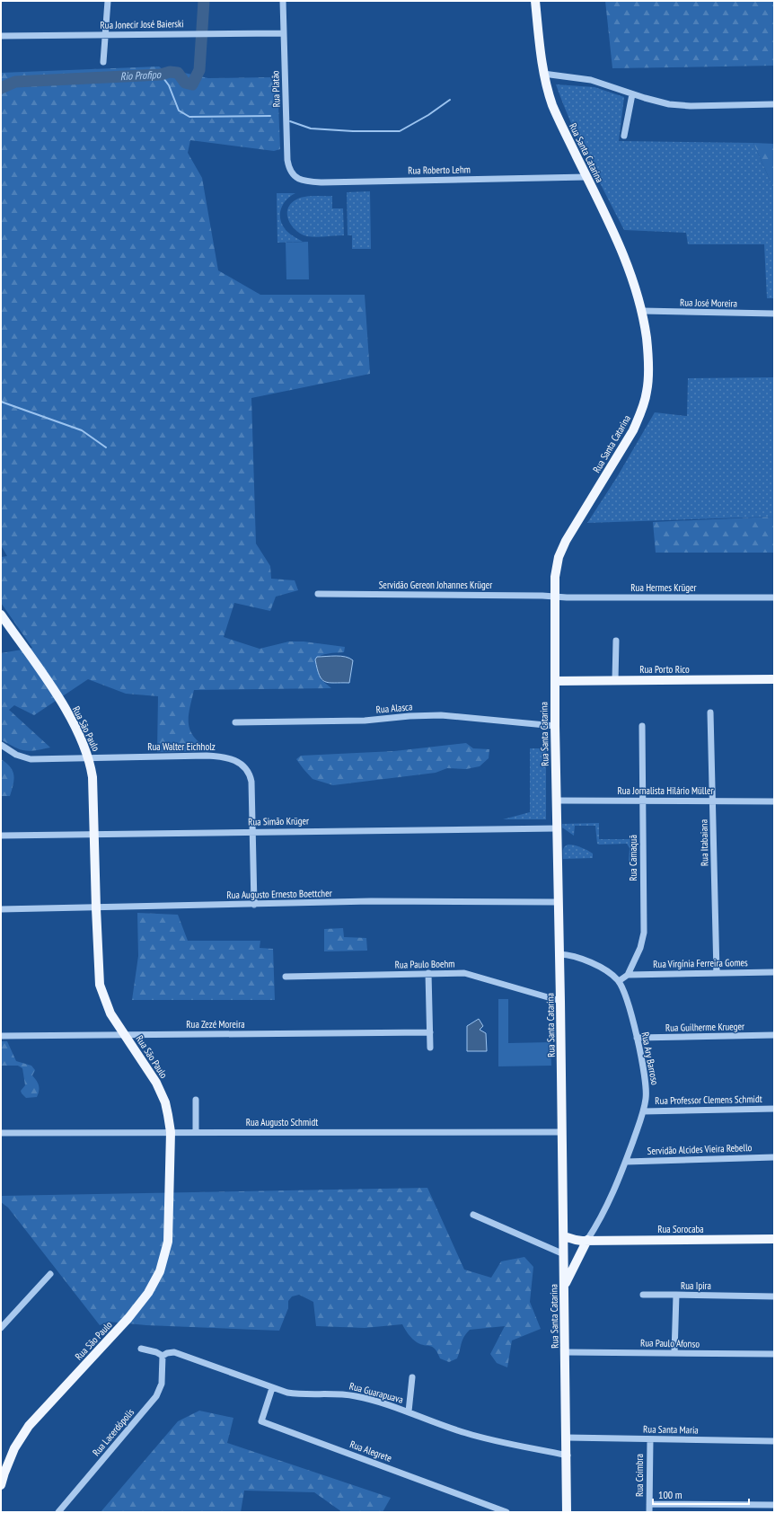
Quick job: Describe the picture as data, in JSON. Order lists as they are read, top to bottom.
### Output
{
  "streets": {
    "main road": [
      "Rua Santa Catarina",
      "Rua Porto Rico",
      "Rua São Paulo",
      "Rua Sorocaba"
    ],
    "street": [
      "Rua Jonecir José Baierski",
      "Rua Platão",
      "Rua Roberto Lehm",
      "Rua José Moreira",
      "Servidão Gereon Johannes Krüger",
      "Rua Hermes Krüger",
      "Rua Alasca",
      "Rua Walter Eichholz",
      "Rua Jornalista Hilário Müller",
      "Rua Simão Krüger",
      "Rua Itabaiana",
      "Rua Camaquã",
      "Rua Augusto Ernesto Boettcher",
      "Rua Virgínia Ferreira Gomes",
      "Rua Paulo Boehm",
      "Rua Zezé Moreira",
      "Rua Guilherme Krueger",
      "Rua Ary Barroso",
      "Rua Professor Clemens Schmidt",
      "Rua Augusto Schmidt",
      "Servidão Alcides Vieira Rebello",
      "Rua Ipira",
      "Rua Paulo Afonso",
      "Rua Guarapuava",
      "Rua Santa Maria",
      "Rua Lacerdópolis",
      "Rua Alegrete",
      "Rua Coimbra"
    ]
  },
  "crossings": [
    ["Rua Jonecir José Baierski", "Rua Platão"],
    ["Rua Platão", "Rua Roberto Lehm"],
    ["Rua Santa Catarina", "Rua Roberto Lehm"],
    ["Rua Santa Catarina", "Rua José Moreira"],
    ["Rua Santa Catarina", "Servidão Gereon Johannes Krüger"],
    ["Rua Santa Catarina", "Rua Hermes Krüger"],
    ["Rua Santa Catarina", "Rua Porto Rico"],
    ["Rua Santa Catarina", "Rua Alasca"],
    ["Rua Santa Catarina", "Rua Jornalista Hilário Müller"],
    ["Rua Santa Catarina", "Rua Simão Krüger"],
    ["Rua Santa Catarina", "Rua Augusto Ernesto Boettcher"],
    ["Rua Santa Catarina", "Rua Paulo Boehm"],
    ["Rua Santa Catarina", "Rua Augusto Schmidt"],
    ["Rua Santa Catarina", "Rua Sorocaba"],
    ["Rua Santa Catarina", "Rua Paulo Afonso"],
    ["Rua Santa Catarina", "Rua Guarapuava"],
    ["Rua Santa Catarina", "Rua Santa Maria"],
    ["Servidão Gereon Johannes Krüger", "Rua Hermes Krüger"],
    ["Rua São Paulo", "Rua Walter Eichholz"],
    ["Rua São Paulo", "Rua Simão Krüger"],
    ["Rua São Paulo", "Rua Augusto Ernesto Boettcher"],
    ["Rua São Paulo", "Rua Zezé Moreira"],
    ["Rua São Paulo", "Rua Augusto Schmidt"],
    ["Rua Walter Eichholz", "Rua Simão Krüger"],
    ["Rua Walter Eichholz", "Rua Augusto Ernesto Boettcher"],
    ["Rua Jornalista Hilário Müller", "Rua Itabaiana"],
    ["Rua Jornalista Hilário Müller", "Rua Camaquã"],
    ["Rua Itabaiana", "Rua Virgínia Ferreira Gomes"],
    ["Rua Camaquã", "Rua Virgínia Ferreira Gomes"],
    ["Rua Camaquã", "Rua Ary Barroso"],
    ["Rua Guilherme Krueger", "Rua Ary Barroso"],
    ["Rua Ary Barroso", "Rua Professor Clemens Schmidt"],
    ["Rua Ary Barroso", "Servidão Alcides Vieira Rebello"],
    ["Rua Ary Barroso", "Rua Sorocaba"],
    ["Rua Ipira", "Rua Paulo Afonso"],
    ["Rua Guarapuava", "Rua Lacerdópolis"],
    ["Rua Guarapuava", "Rua Alegrete"],
    ["Rua Santa Maria", "Rua Coimbra"]
  ],
  "water": ["Rio Profipo"],
  "scale_bar": "100 m"
}
